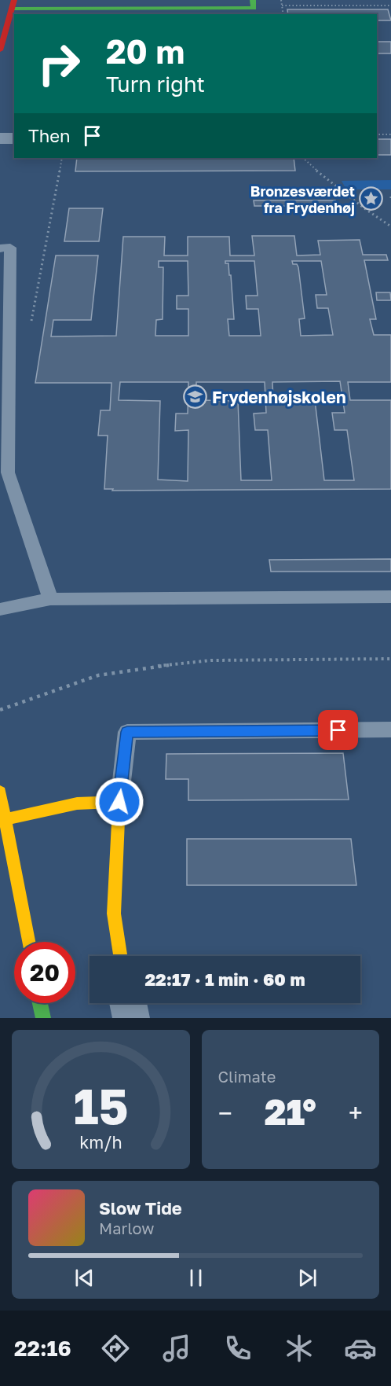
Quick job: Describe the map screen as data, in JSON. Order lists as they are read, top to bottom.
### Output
{
  "places": {
    "place": ["Bronzesværdet fra Frydenhøj"],
    "school or university": ["Frydenhøjskolen"]
  },
  "page": {
    "turn": ["20 m", "Turn right"],
    "then": "Then",
    "limit": "20",
    "trip": "22:17 · 1 min · 60 m",
    "tile": "Climate",
    "heat": ["−", "21°", "+"],
    "song": ["Slow Tide", "Marlow"],
    "tabs": "22:16",
    "gauge": ["15", "km/h"]
  }
}
